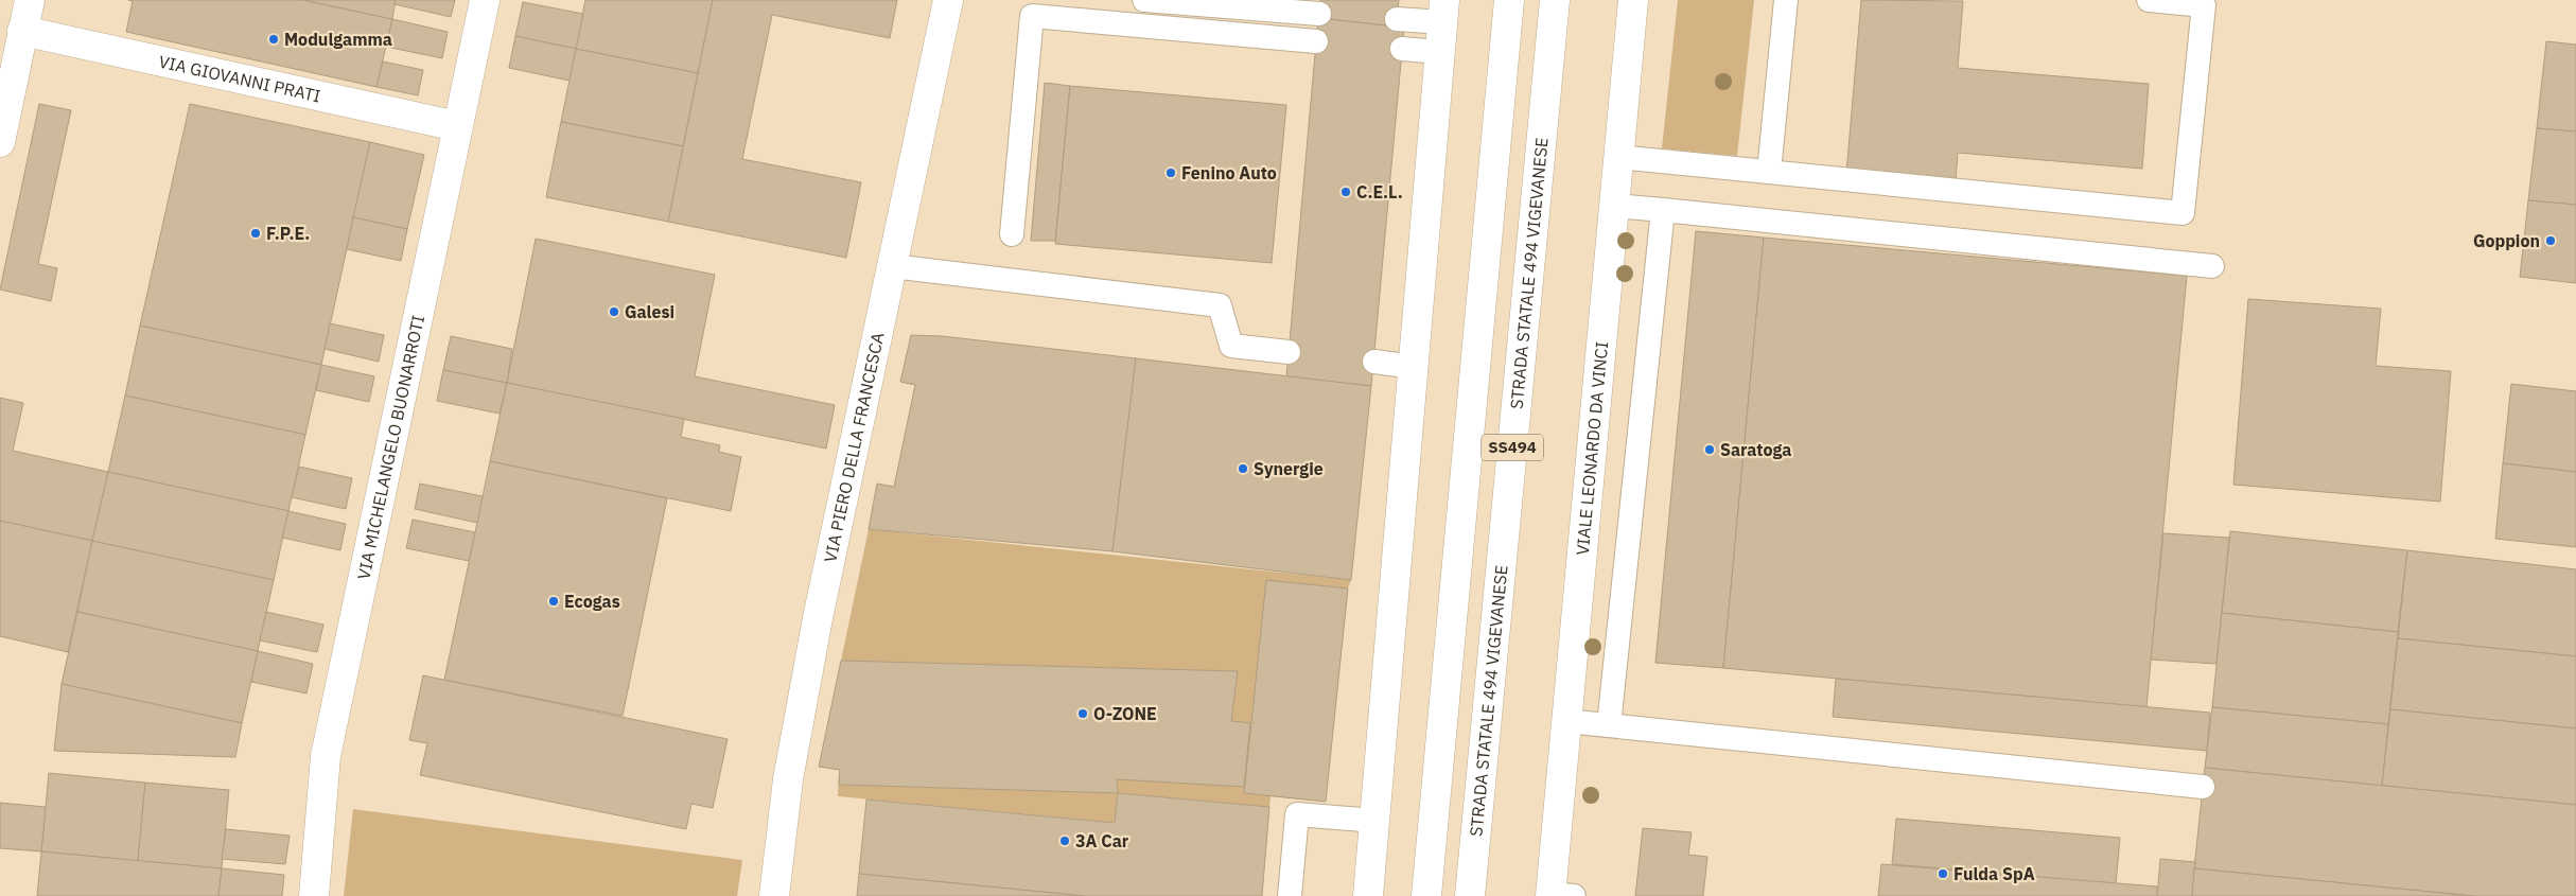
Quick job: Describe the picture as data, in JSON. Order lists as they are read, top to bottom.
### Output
{
  "streets": {
    "street": [
      "VIA GIOVANNI PRATI",
      "STRADA STATALE 494 VIGEVANESE",
      "VIA MICHELANGELO BUONARROTI",
      "VIA PIERO DELLA FRANCESCA",
      "SS494",
      "VIALE LEONARDO DA VINCI"
    ]
  },
  "crossings": [
    ["VIA GIOVANNI PRATI", "VIA MICHELANGELO BUONARROTI"]
  ],
  "places": [
    "Modulgamma",
    "Fenino Auto",
    "C.E.L.",
    "F.P.E.",
    "Goppion",
    "Galesi",
    "Saratoga",
    "Synergie",
    "Ecogas",
    "O-ZONE",
    "3A Car",
    "Fulda SpA"
  ]
}
